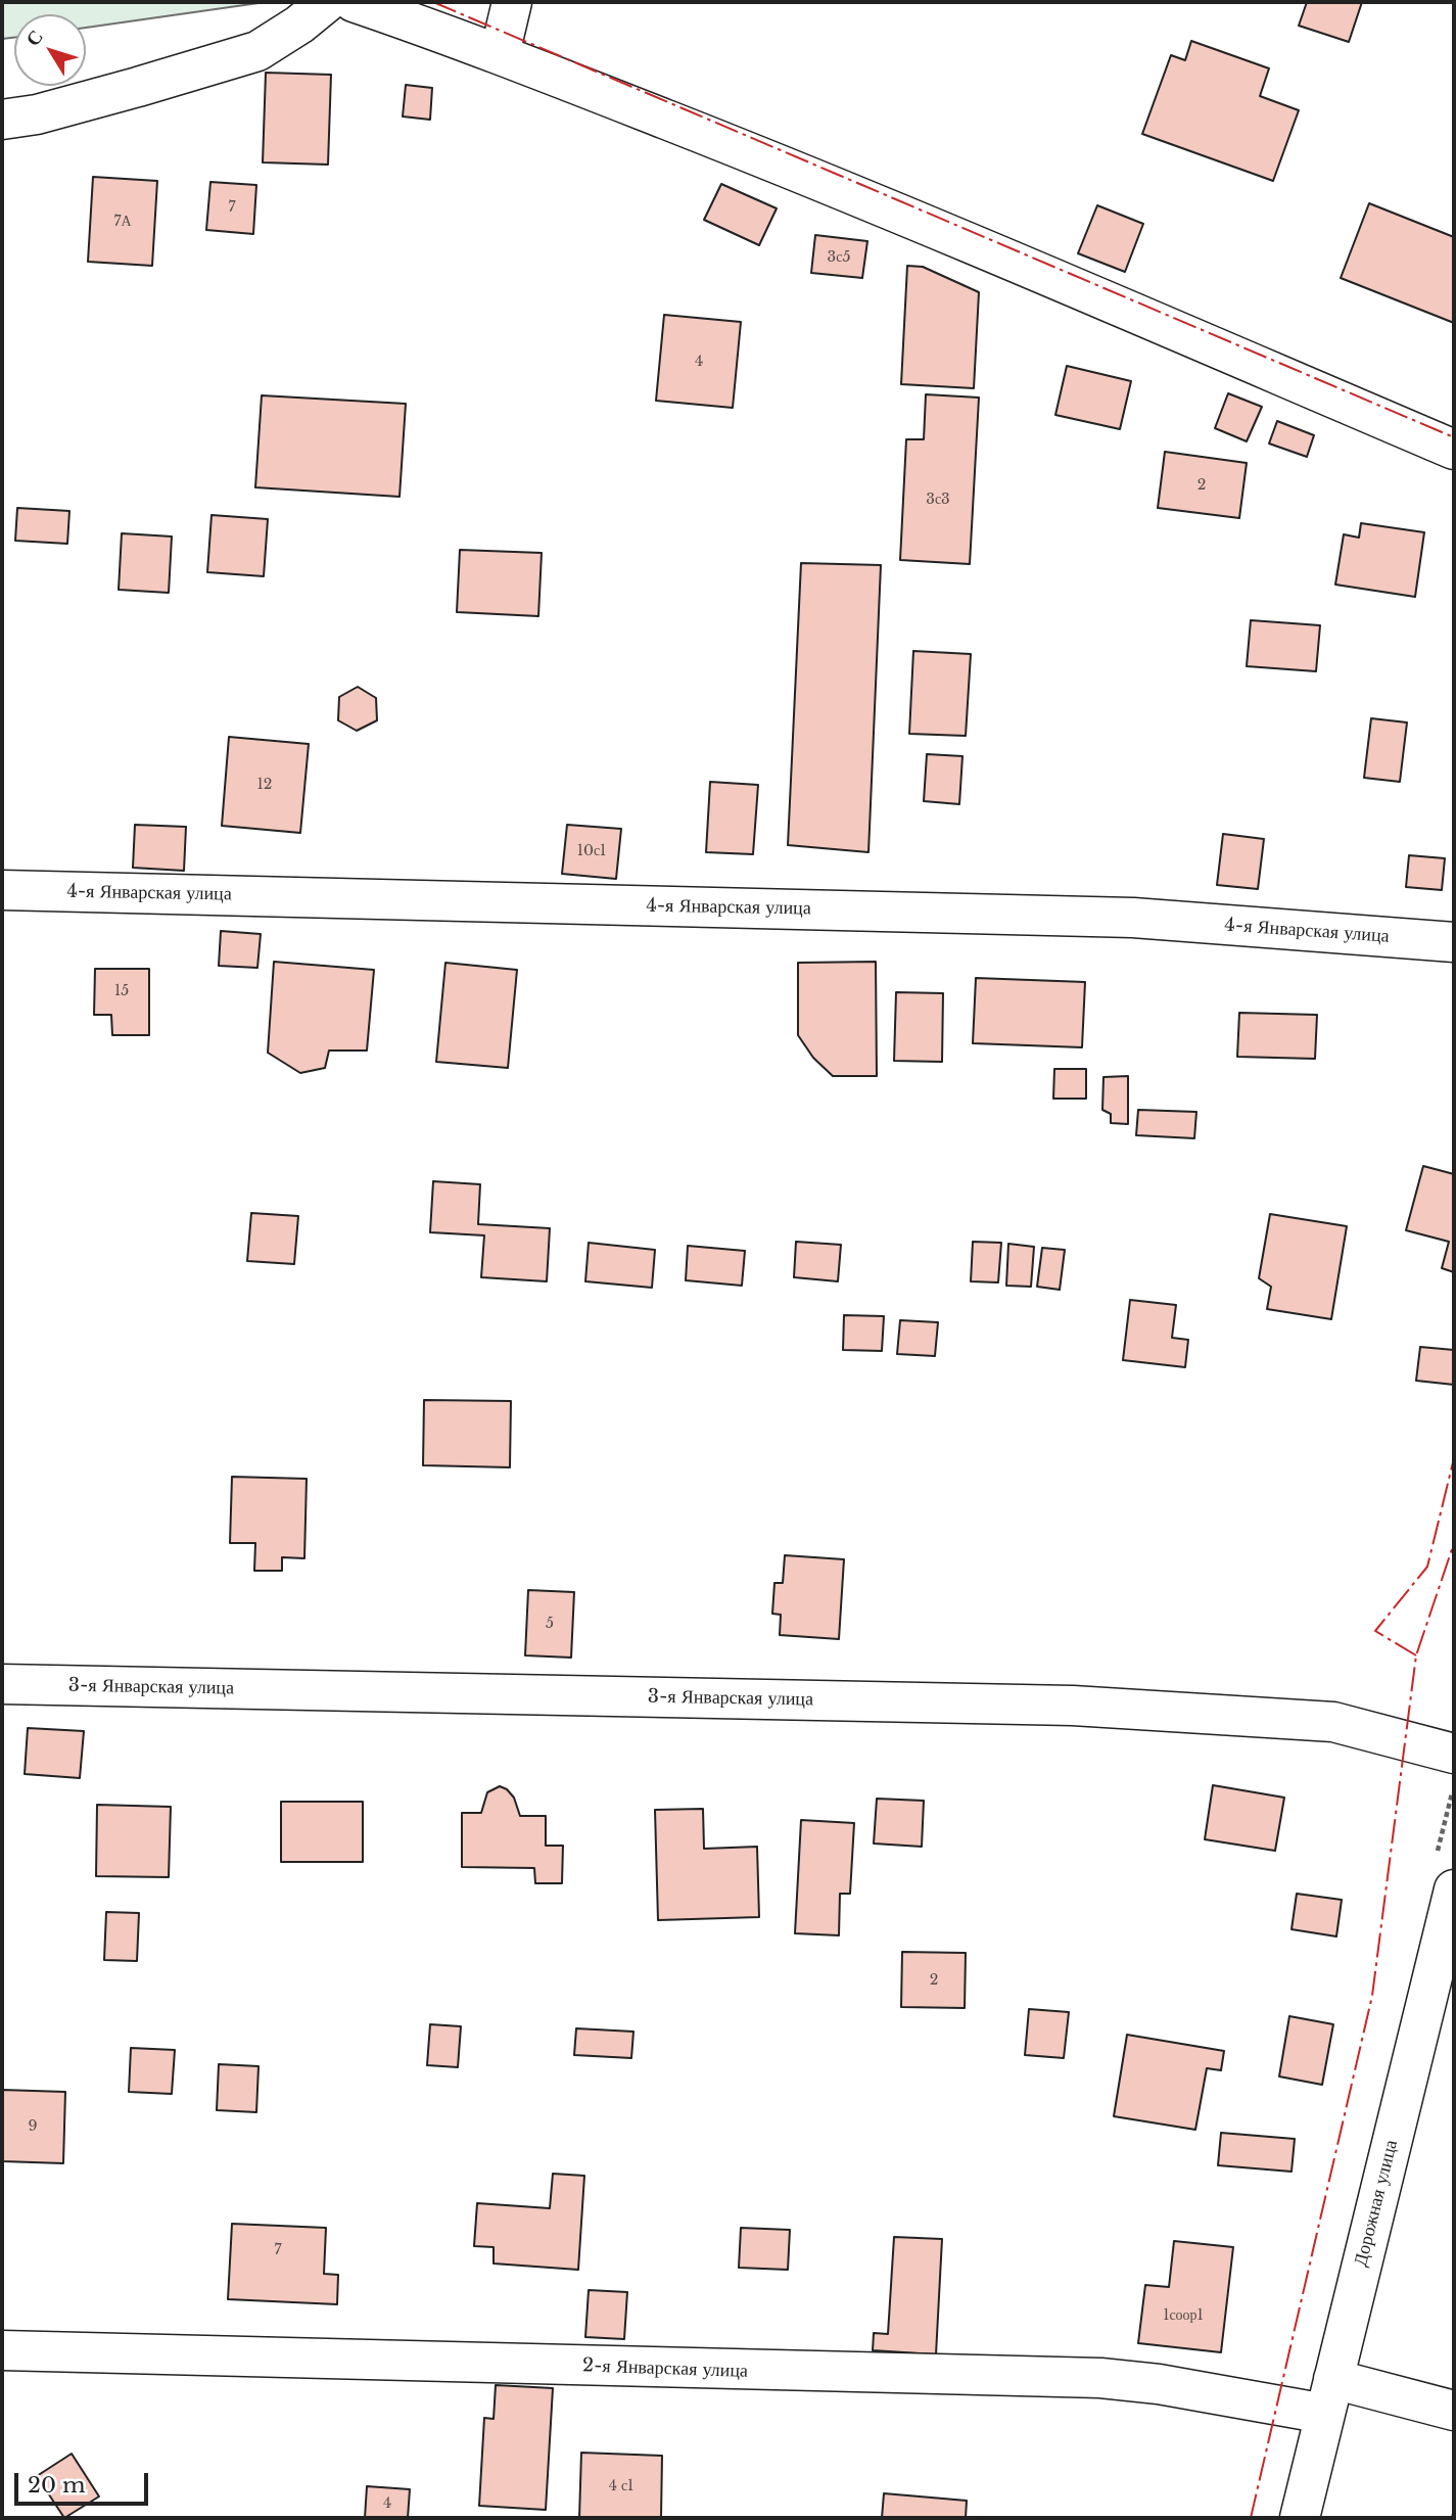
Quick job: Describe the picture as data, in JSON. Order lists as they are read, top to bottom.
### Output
{
  "streets": {
    "street": [
      "4-я Январская улица",
      "3-я Январская улица",
      "Дорожная улица",
      "2-я Январская улица"
    ]
  },
  "crossings": [
    ["Дорожная улица", "2-я Январская улица"]
  ],
  "house_numbers": [
    "7",
    "7А",
    "3с5",
    "4",
    "2",
    "3с3",
    "12",
    "10с1",
    "15",
    "5",
    "2",
    "9",
    "7",
    "1соор1",
    "4 с1",
    "4"
  ],
  "scale_bar": "20 m",
  "north": "top left"
}
